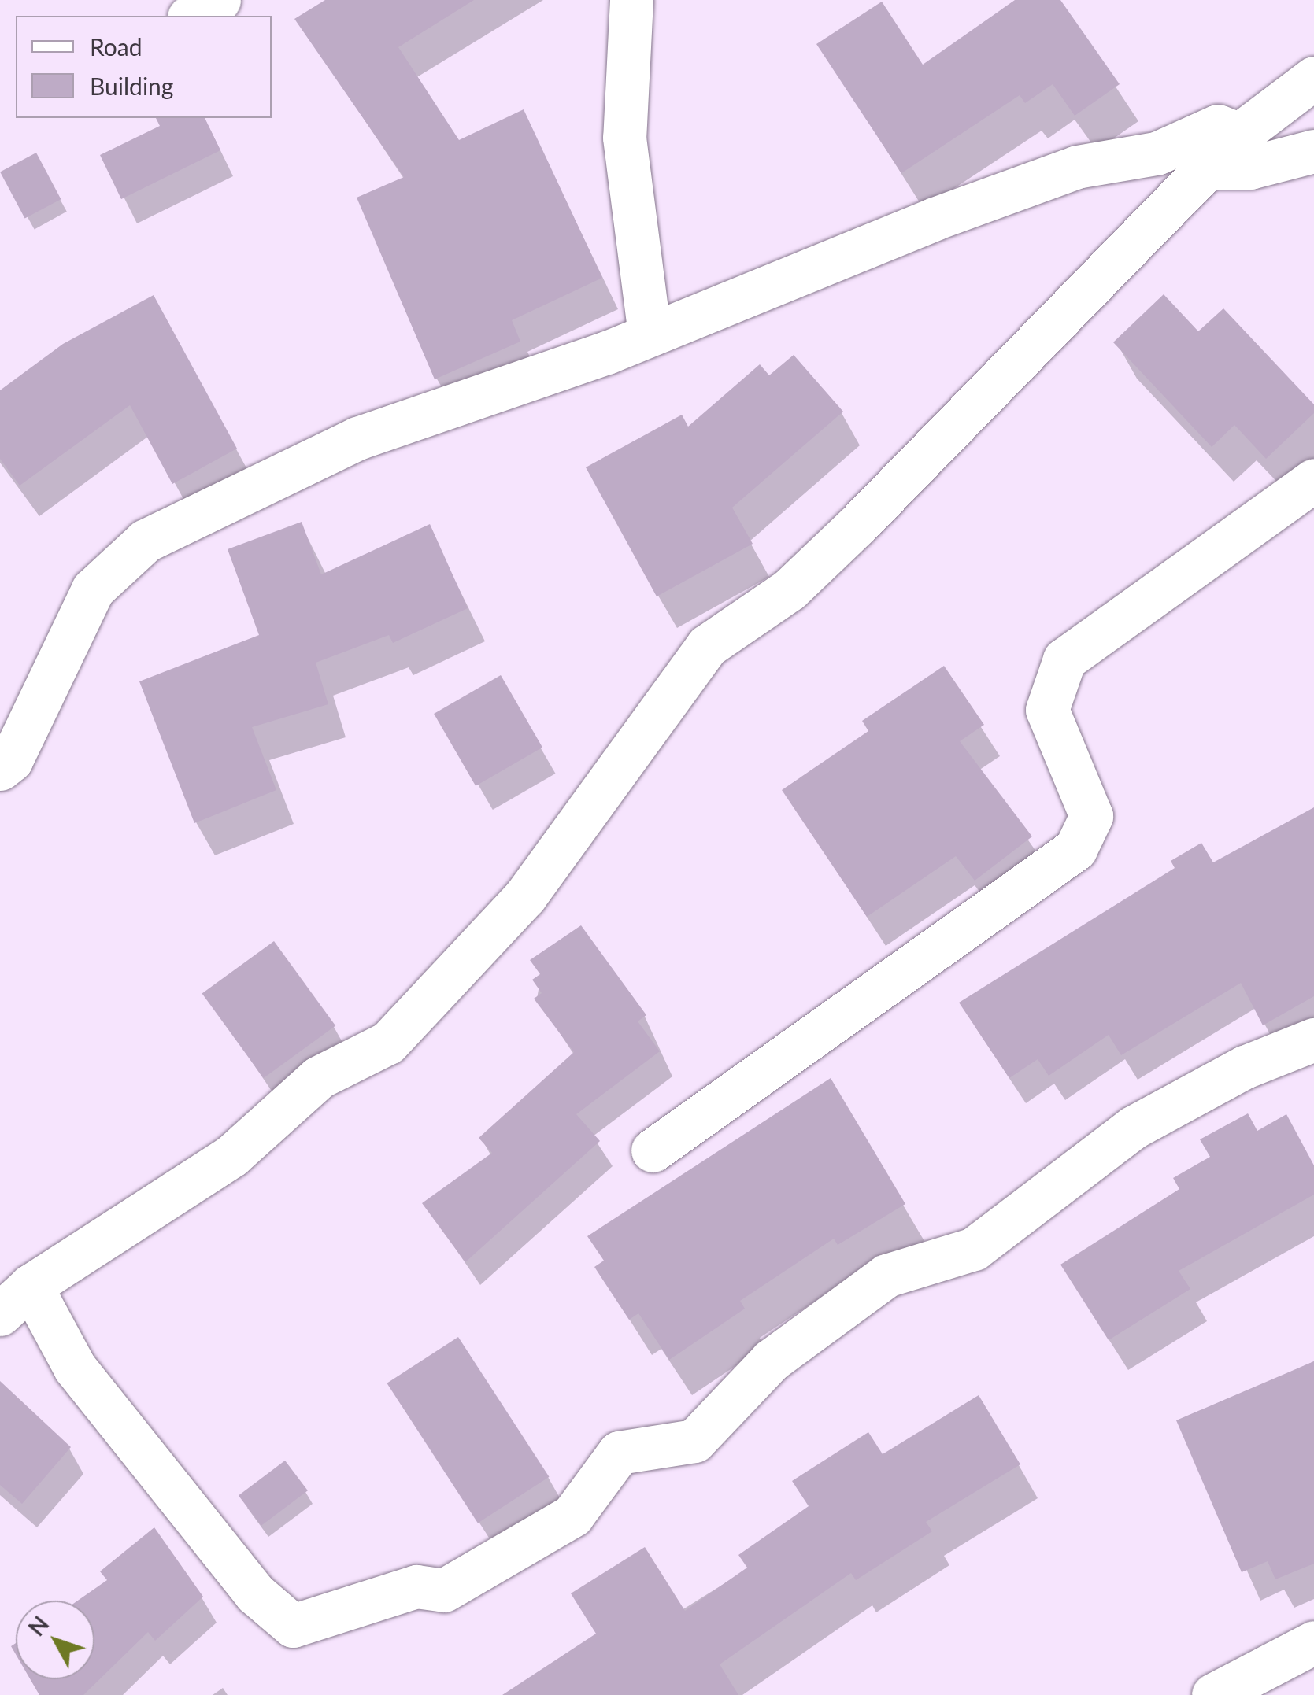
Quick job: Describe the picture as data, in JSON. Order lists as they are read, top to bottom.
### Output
{
  "legend": ["Road", "Building"],
  "north": "top left"
}
